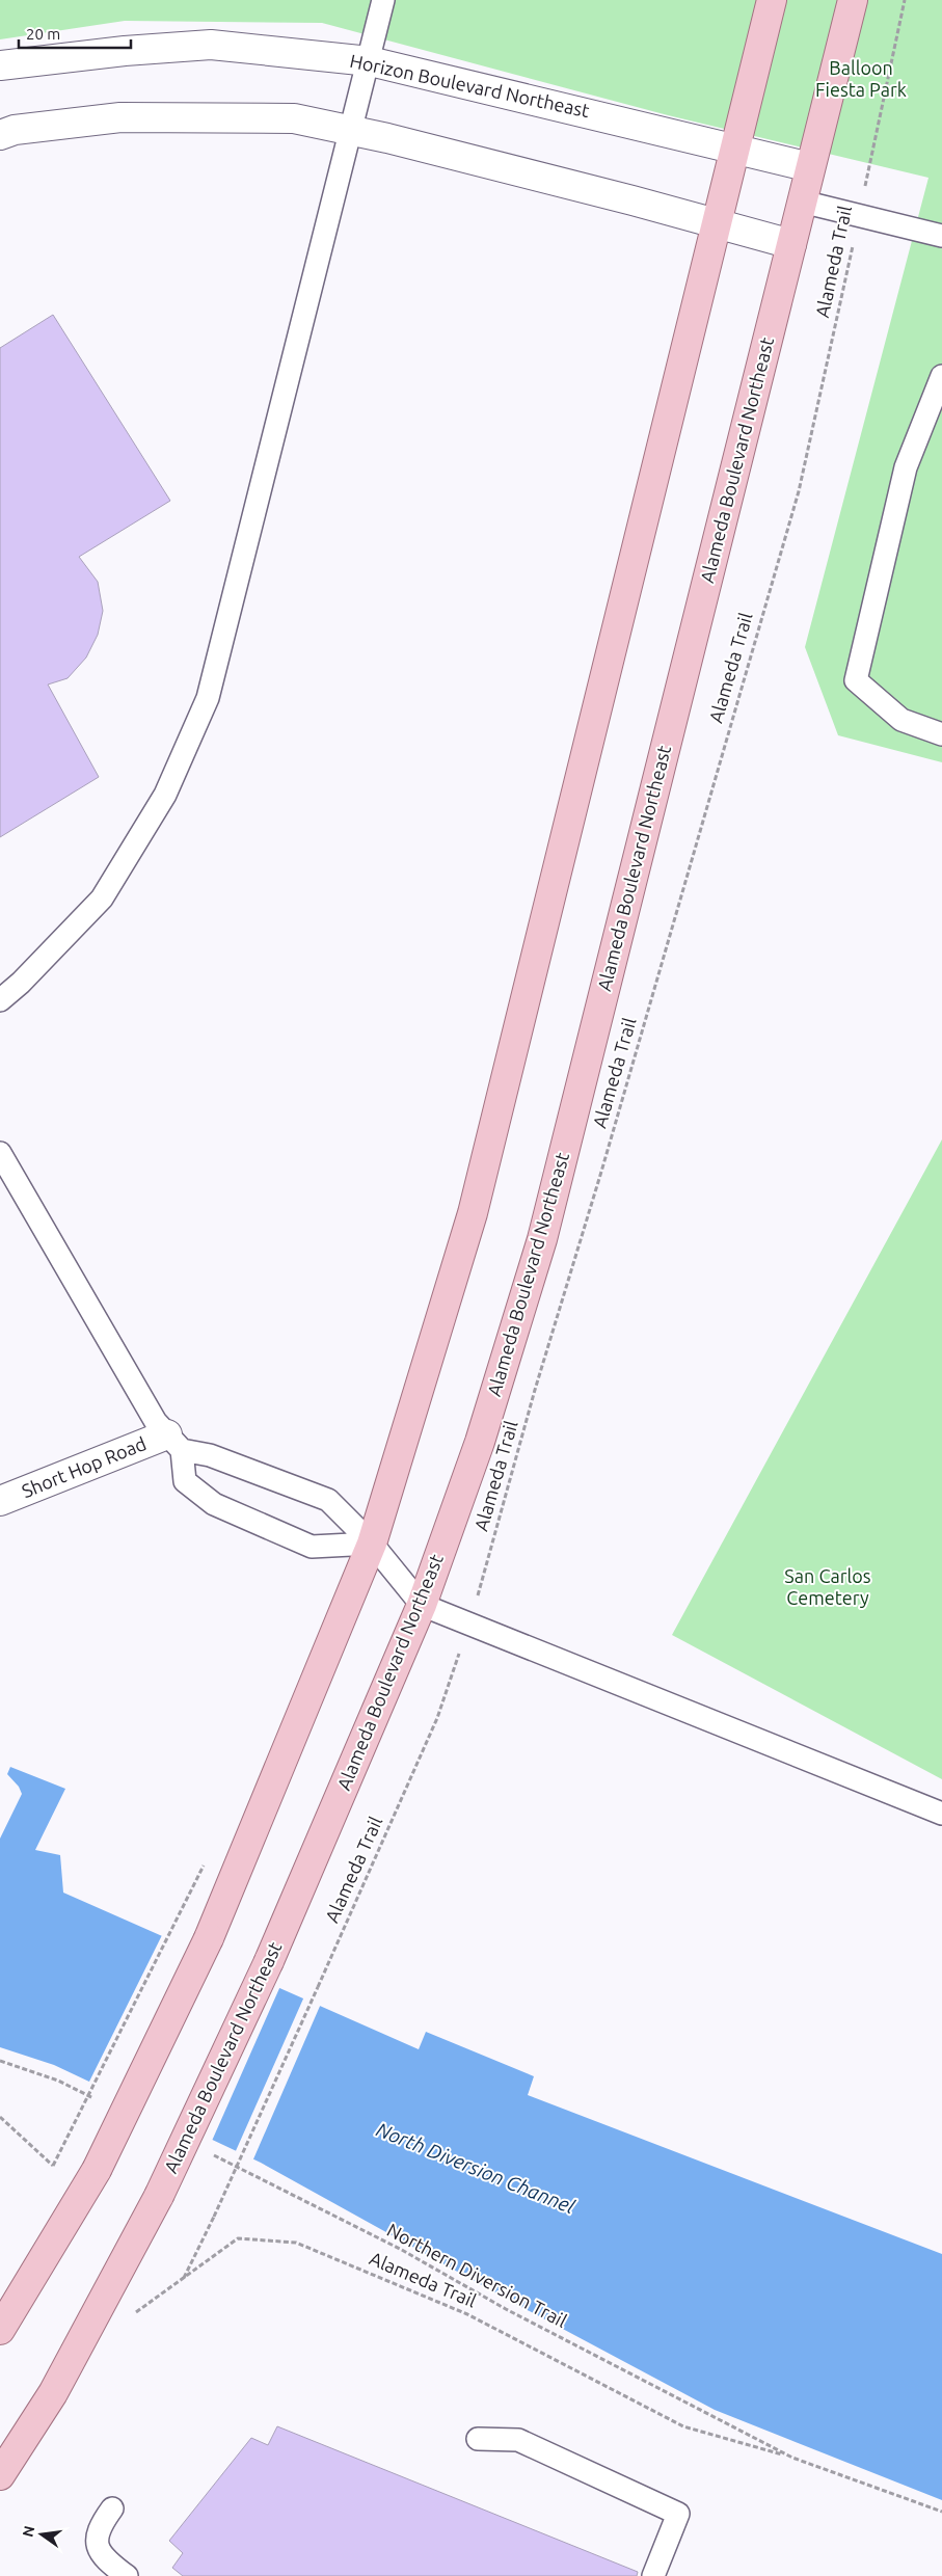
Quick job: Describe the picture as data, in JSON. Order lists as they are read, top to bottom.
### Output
{
  "streets": {
    "main road": ["Alameda Boulevard Northeast"],
    "street": ["Horizon Boulevard Northeast", "Short Hop Road"],
    "path": ["Alameda Trail", "Northern Diversion Trail"]
  },
  "crossings": [
    ["Horizon Boulevard Northeast", "Alameda Boulevard Northeast"],
    ["Alameda Trail", "Northern Diversion Trail"]
  ],
  "water": ["North Diversion Channel"],
  "parks": ["Balloon Fiesta Park", "San Carlos Cemetery"],
  "scale_bar": "20 m",
  "north": "left"
}
